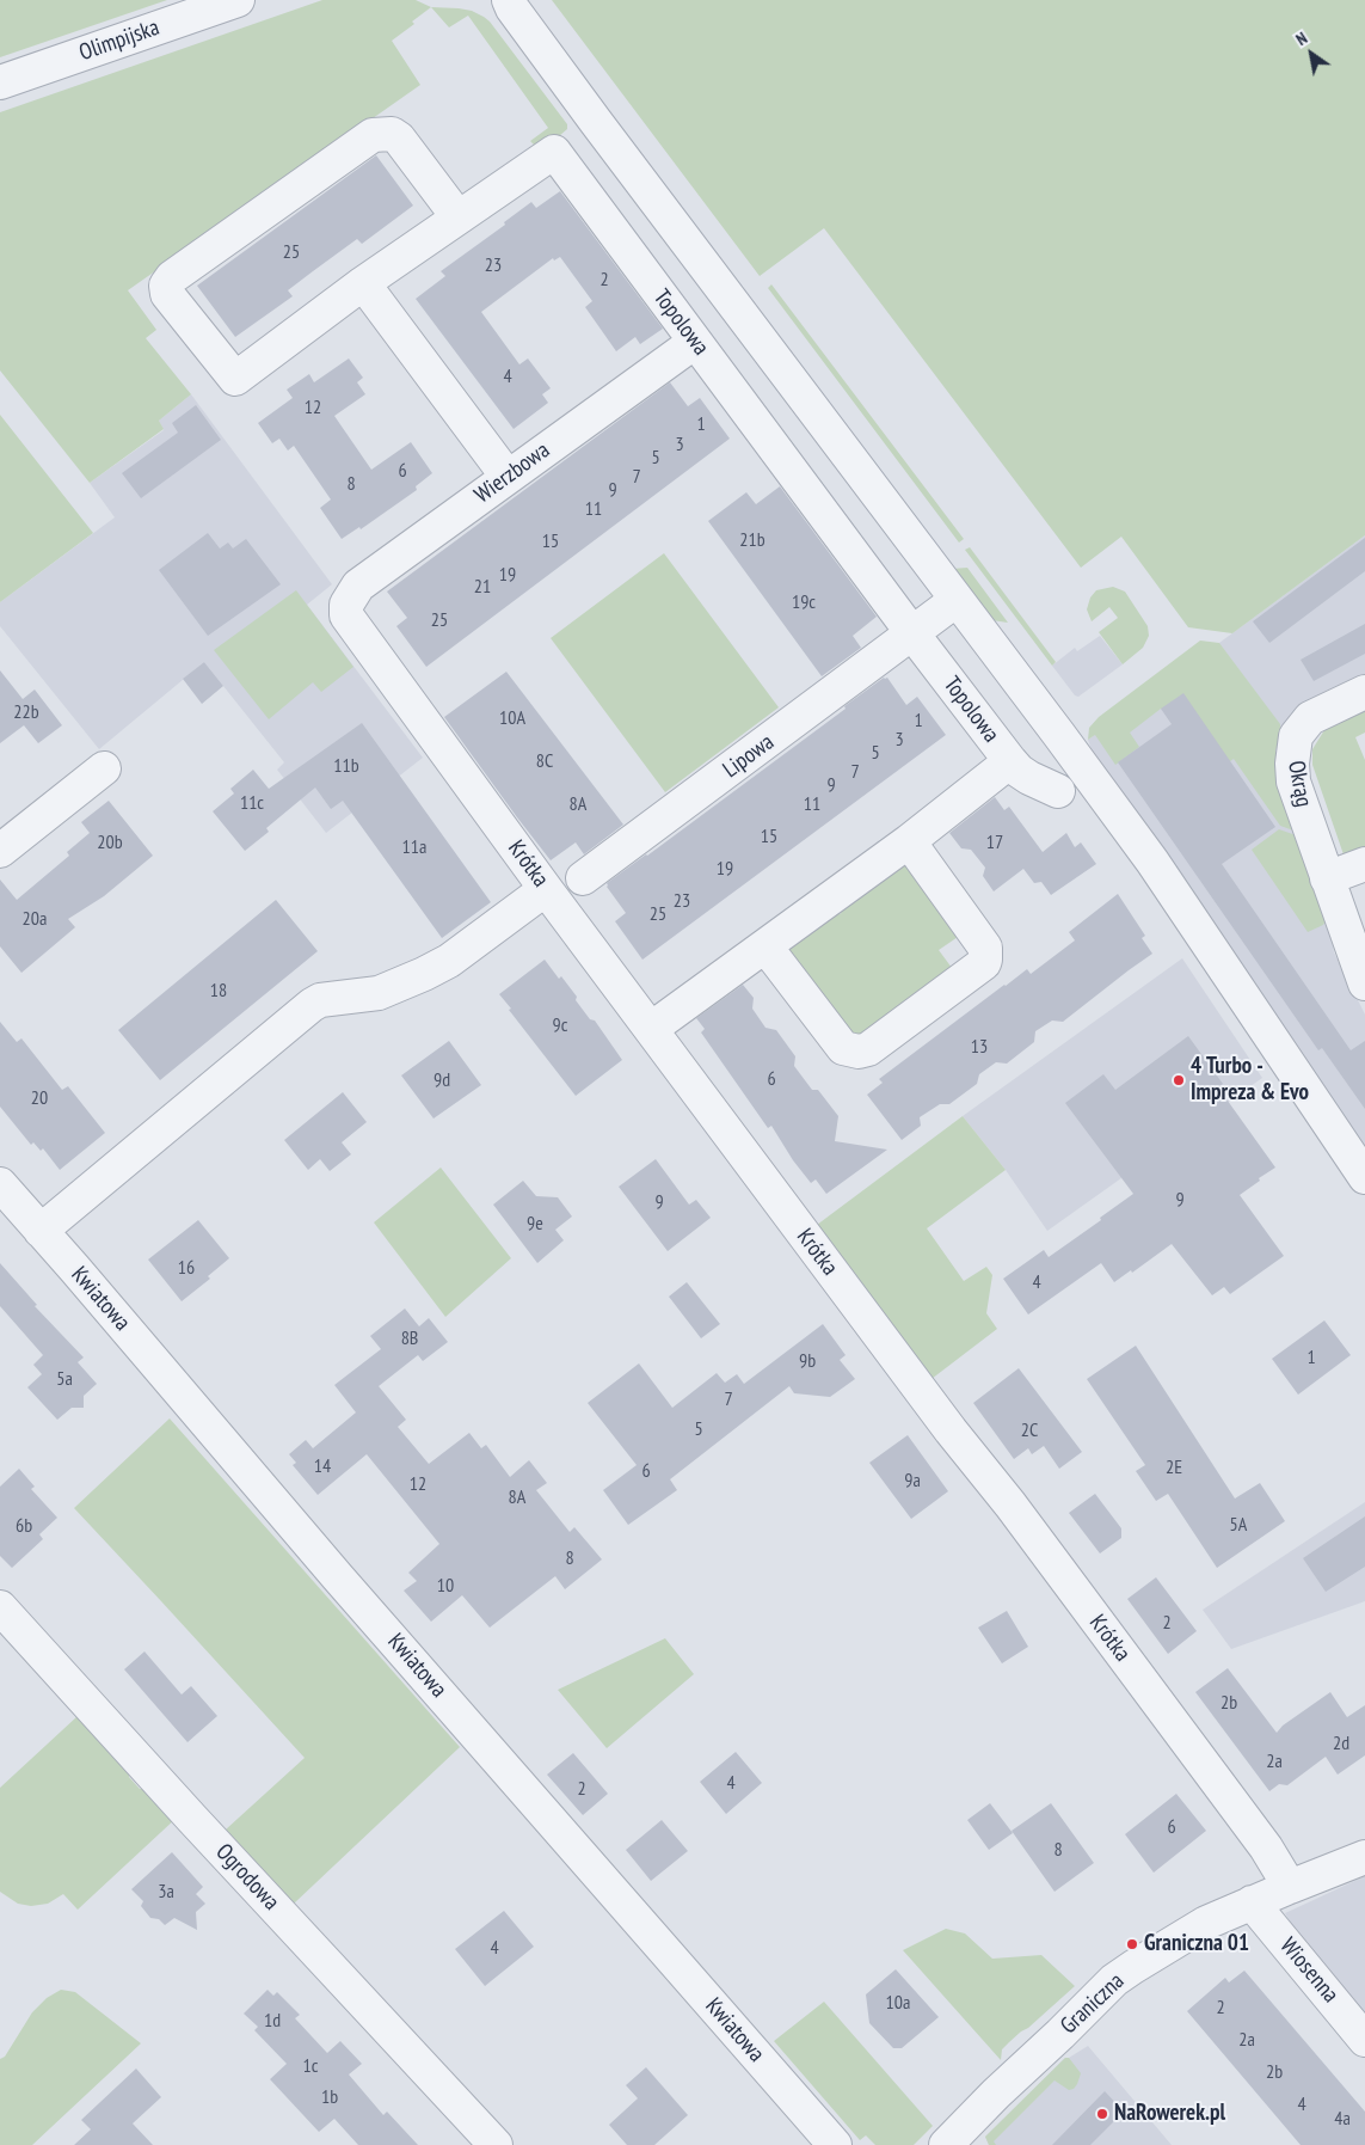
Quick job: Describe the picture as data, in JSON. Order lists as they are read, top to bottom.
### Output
{
  "streets": {
    "street": [
      "Olimpijska",
      "Topolowa",
      "Wierzbowa",
      "Lipowa",
      "Okrąg",
      "Krótka",
      "Kwiatowa",
      "Ogrodowa",
      "Wiosenna",
      "Graniczna"
    ]
  },
  "crossings": [
    ["Topolowa", "Wierzbowa"],
    ["Topolowa", "Lipowa"],
    ["Wierzbowa", "Krótka"],
    ["Krótka", "Graniczna"],
    ["Wiosenna", "Graniczna"]
  ],
  "places": ["4 Turbo - Impreza & Evo", "Graniczna 01", "NaRowerek.pl"],
  "house_numbers": [
    "25",
    "23",
    "2",
    "4",
    "12",
    "1",
    "3",
    "5",
    "6",
    "7",
    "8",
    "9",
    "11",
    "21b",
    "15",
    "19",
    "21",
    "19c",
    "25",
    "22b",
    "10A",
    "1",
    "3",
    "5",
    "8C",
    "11b",
    "7",
    "9",
    "11c",
    "8A",
    "11",
    "15",
    "20b",
    "17",
    "11a",
    "19",
    "23",
    "25",
    "20a",
    "18",
    "9c",
    "13",
    "6",
    "9d",
    "20",
    "9",
    "9",
    "9e",
    "16",
    "4",
    "8B",
    "1",
    "9b",
    "5a",
    "7",
    "5",
    "2C",
    "14",
    "2E",
    "6",
    "9a",
    "12",
    "8A",
    "5A",
    "6b",
    "8",
    "10",
    "2",
    "2b",
    "2d",
    "2a",
    "4",
    "2",
    "6",
    "8",
    "3a",
    "4",
    "10a",
    "2",
    "1d",
    "2a",
    "1c",
    "2b",
    "1b",
    "4",
    "4a"
  ],
  "north": "top left"
}
